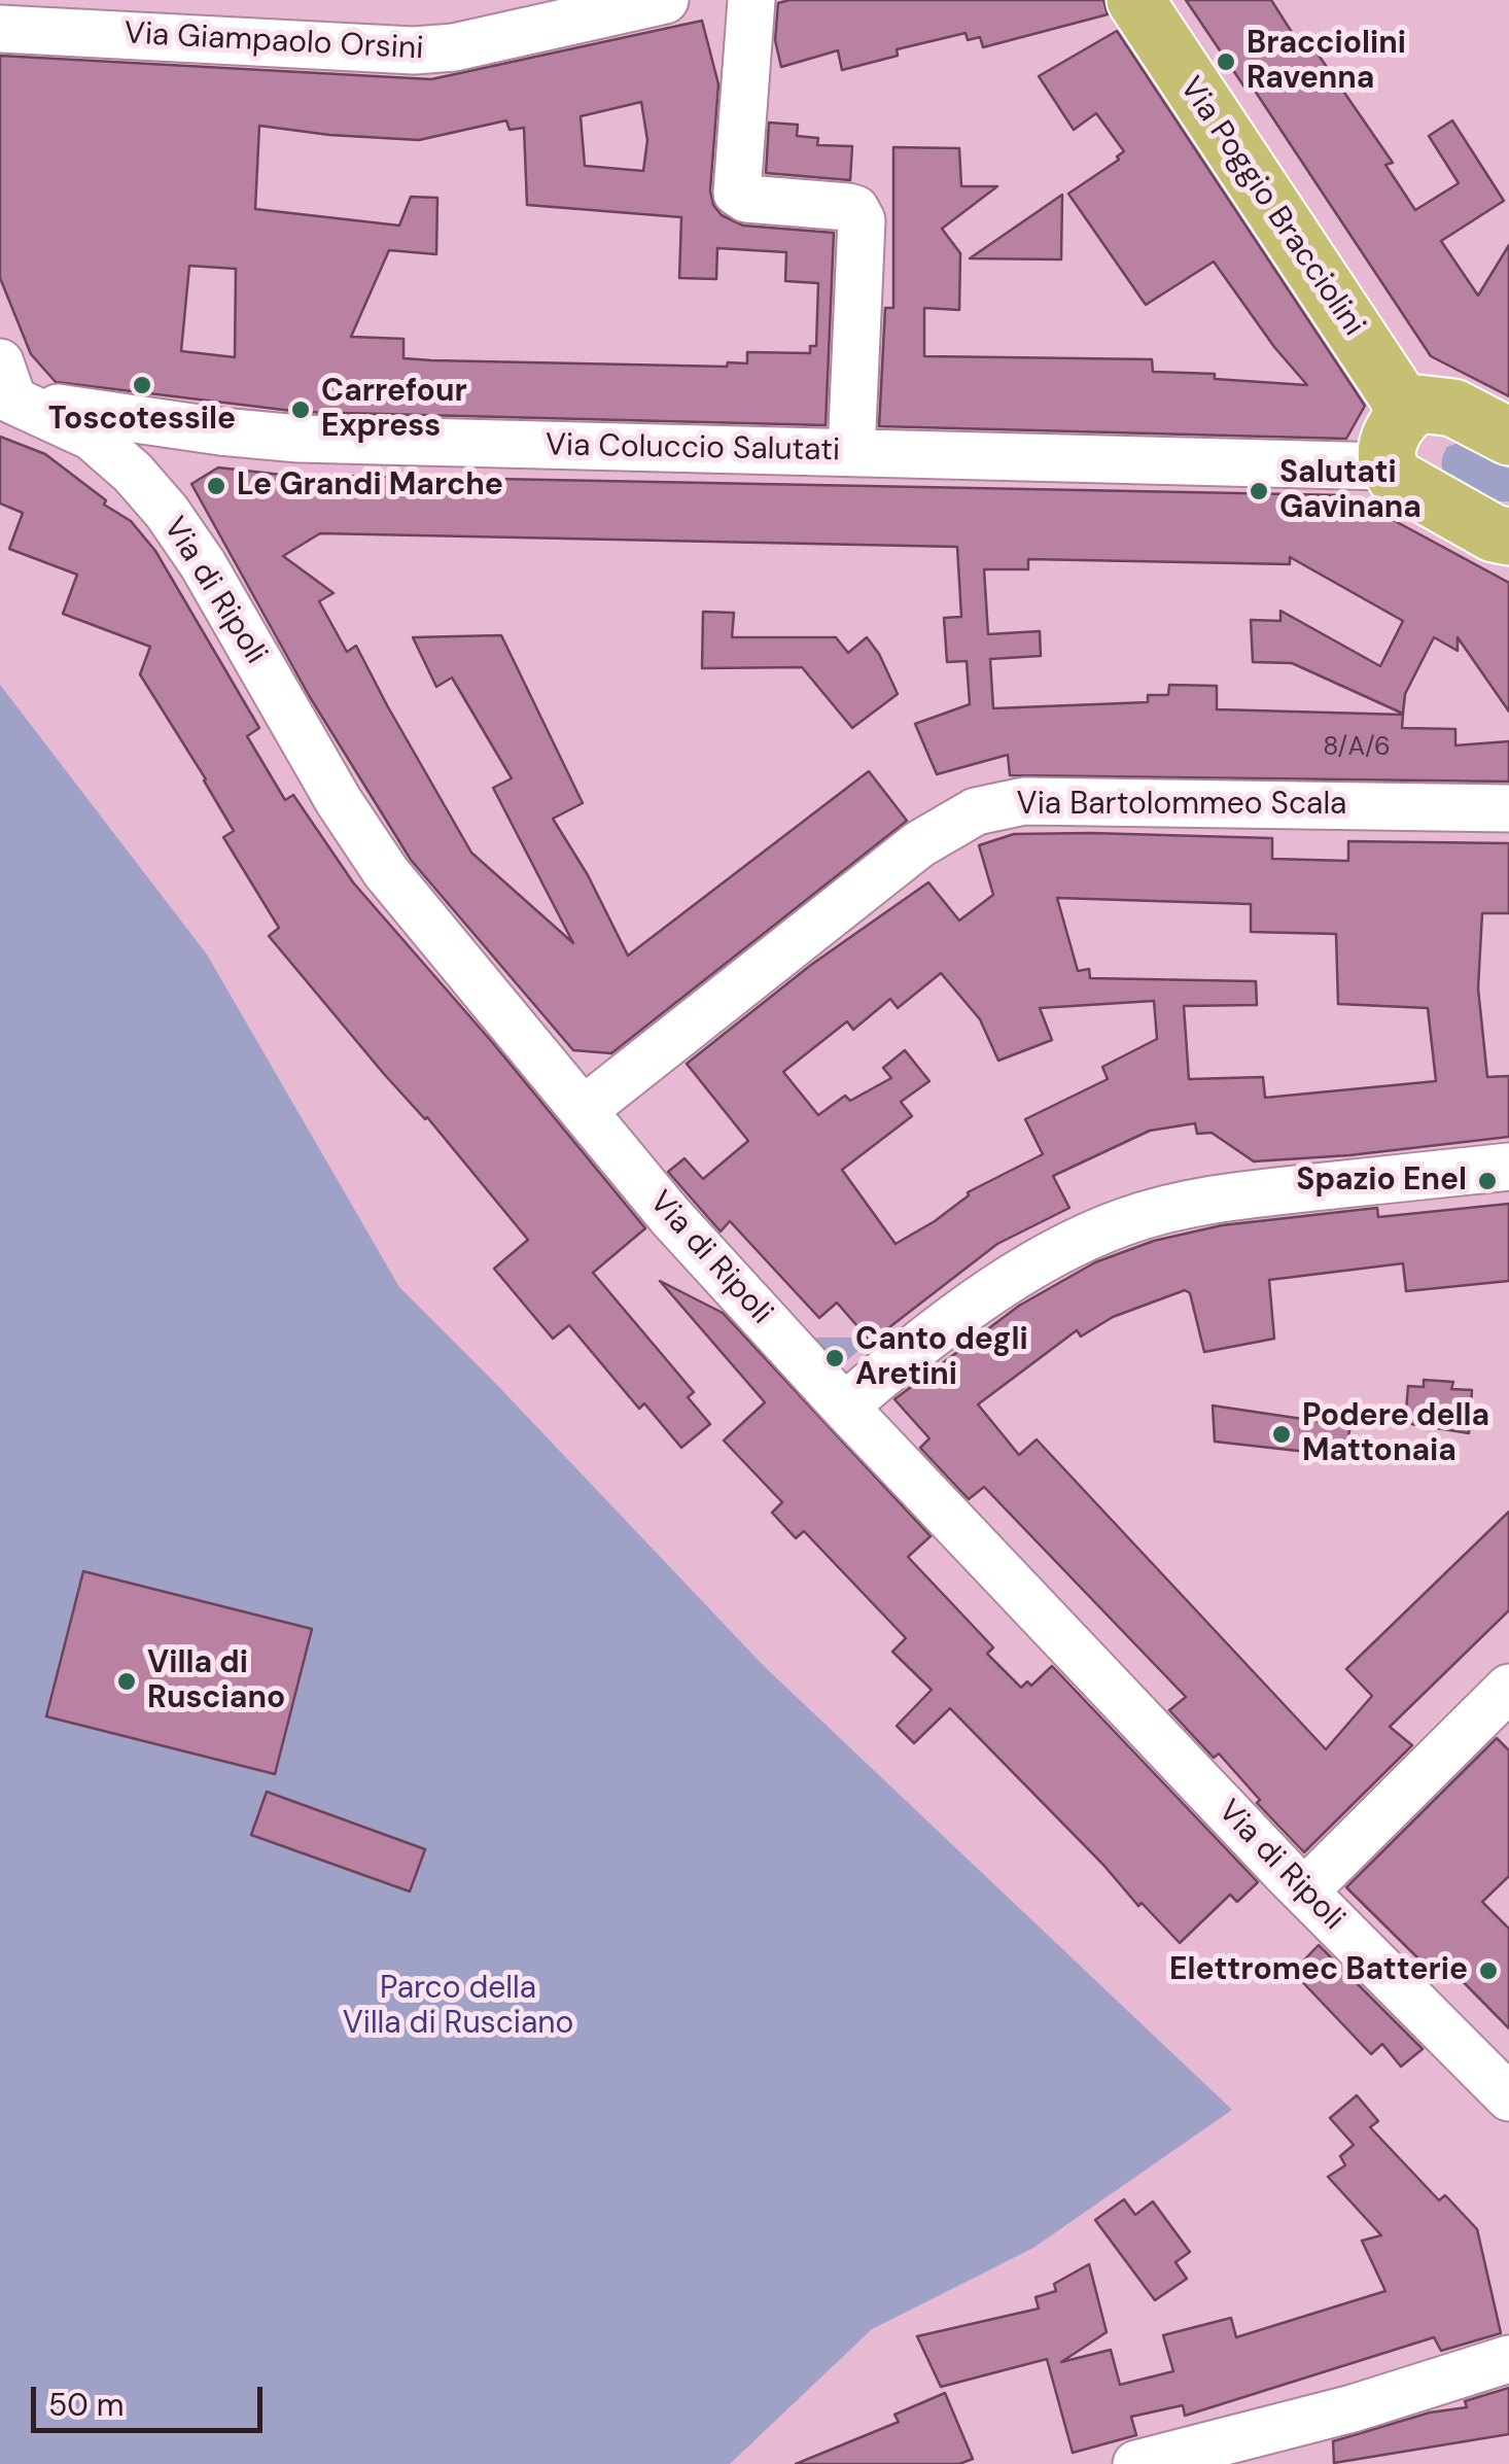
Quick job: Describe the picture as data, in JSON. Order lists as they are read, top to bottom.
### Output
{
  "streets": {
    "main road": ["Via Poggio Bracciolini"],
    "street": [
      "Via Giampaolo Orsini",
      "Via Coluccio Salutati",
      "Via di Ripoli",
      "Via Bartolommeo Scala"
    ]
  },
  "crossings": [
    ["Via Poggio Bracciolini", "Via Coluccio Salutati"],
    ["Via Coluccio Salutati", "Via di Ripoli"],
    ["Via di Ripoli", "Via Bartolommeo Scala"]
  ],
  "parks": ["Parco della Villa di Rusciano"],
  "places": [
    "Bracciolini Ravenna",
    "Toscotessile",
    "Carrefour Express",
    "Le Grandi Marche",
    "Salutati Gavinana",
    "Spazio Enel",
    "Canto degli Aretini",
    "Podere della Mattonaia",
    "Villa di Rusciano",
    "Elettromec Batterie"
  ],
  "house_numbers": ["8/A/6"],
  "scale_bar": "50 m"
}
